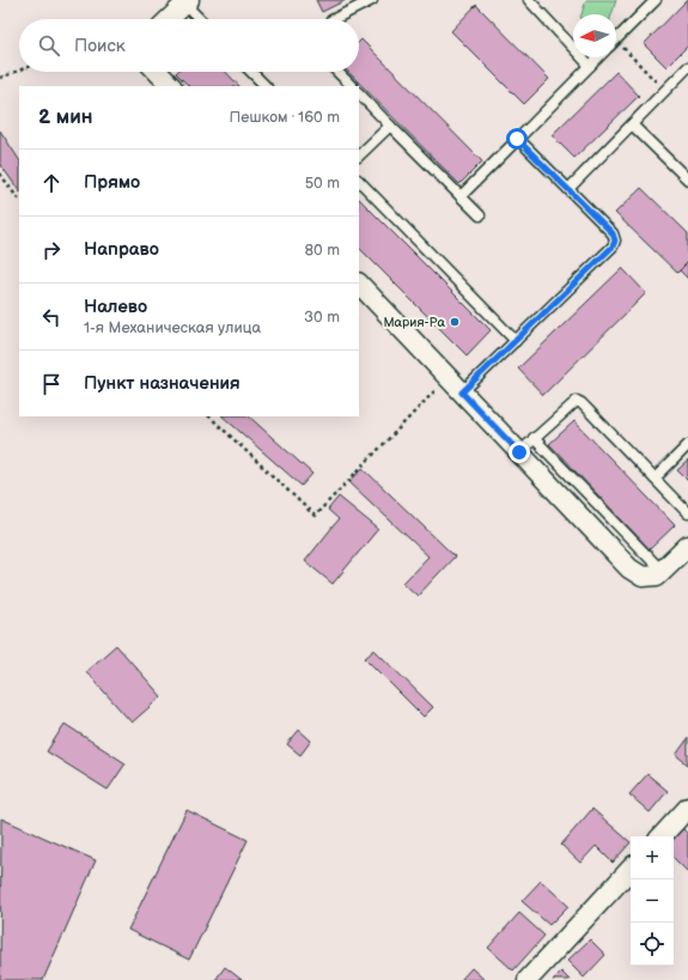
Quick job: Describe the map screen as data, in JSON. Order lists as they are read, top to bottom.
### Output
{
  "places": ["Мария-Ра"],
  "north": "left",
  "page": {
    "search": "Поиск",
    "heading": ["2 мин", "Пешком · 160 m"],
    "list": [
      ["Прямо", "50 m"],
      ["Направо", "80 m"],
      ["Налево", "1-я Механическая улица", "30 m"],
      "Пункт назначения"
    ],
    "map_buttons": ["+", "−"]
  }
}
